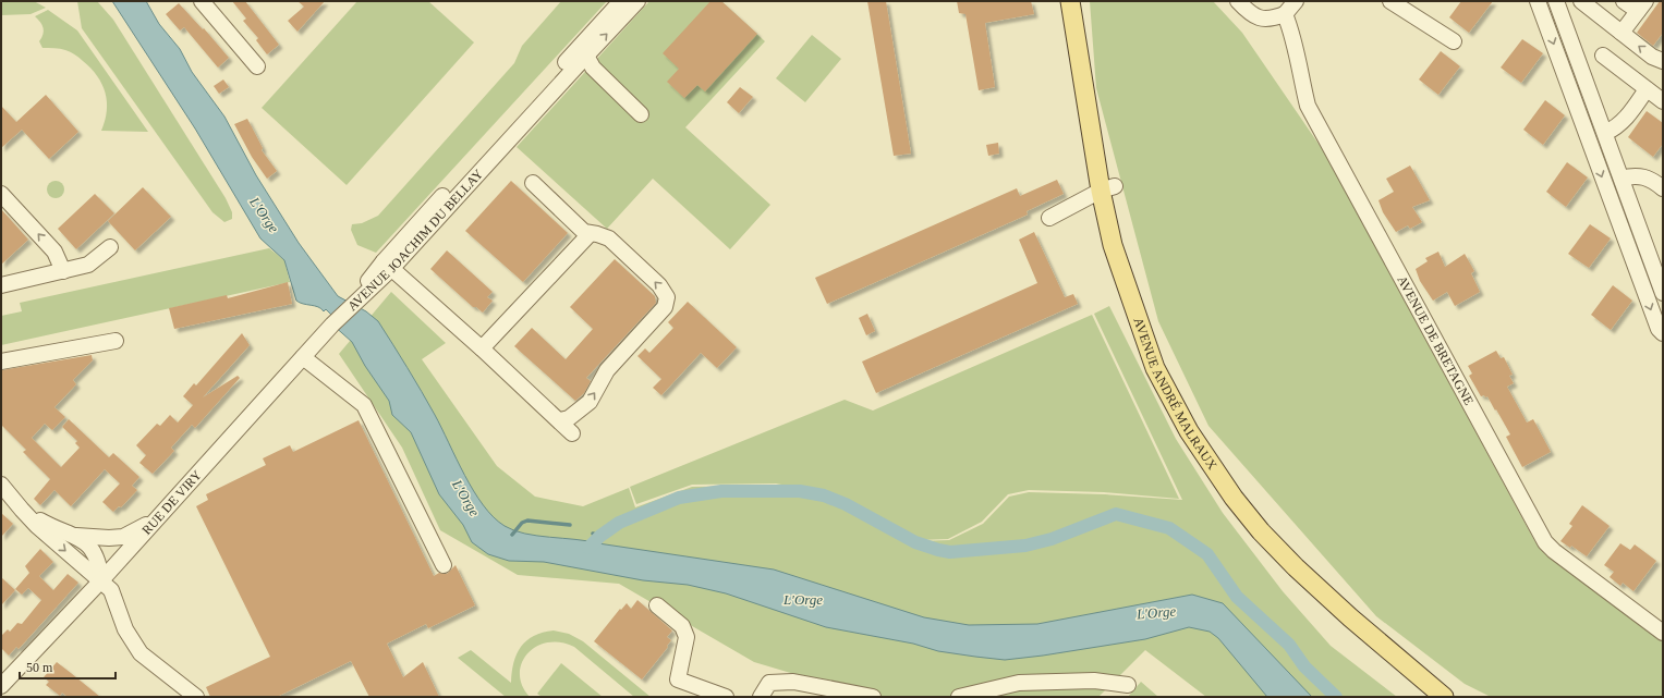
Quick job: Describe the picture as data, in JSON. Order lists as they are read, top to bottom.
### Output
{
  "streets": {
    "main road": ["AVENUE ANDRÉ MALRAUX"],
    "street": ["AVENUE JOACHIM DU BELLAY", "AVENUE DE BRETAGNE", "RUE DE VIRY"]
  },
  "crossings": [
    ["AVENUE JOACHIM DU BELLAY", "RUE DE VIRY"]
  ],
  "water": ["L'Orge"],
  "scale_bar": "50 m"
}
